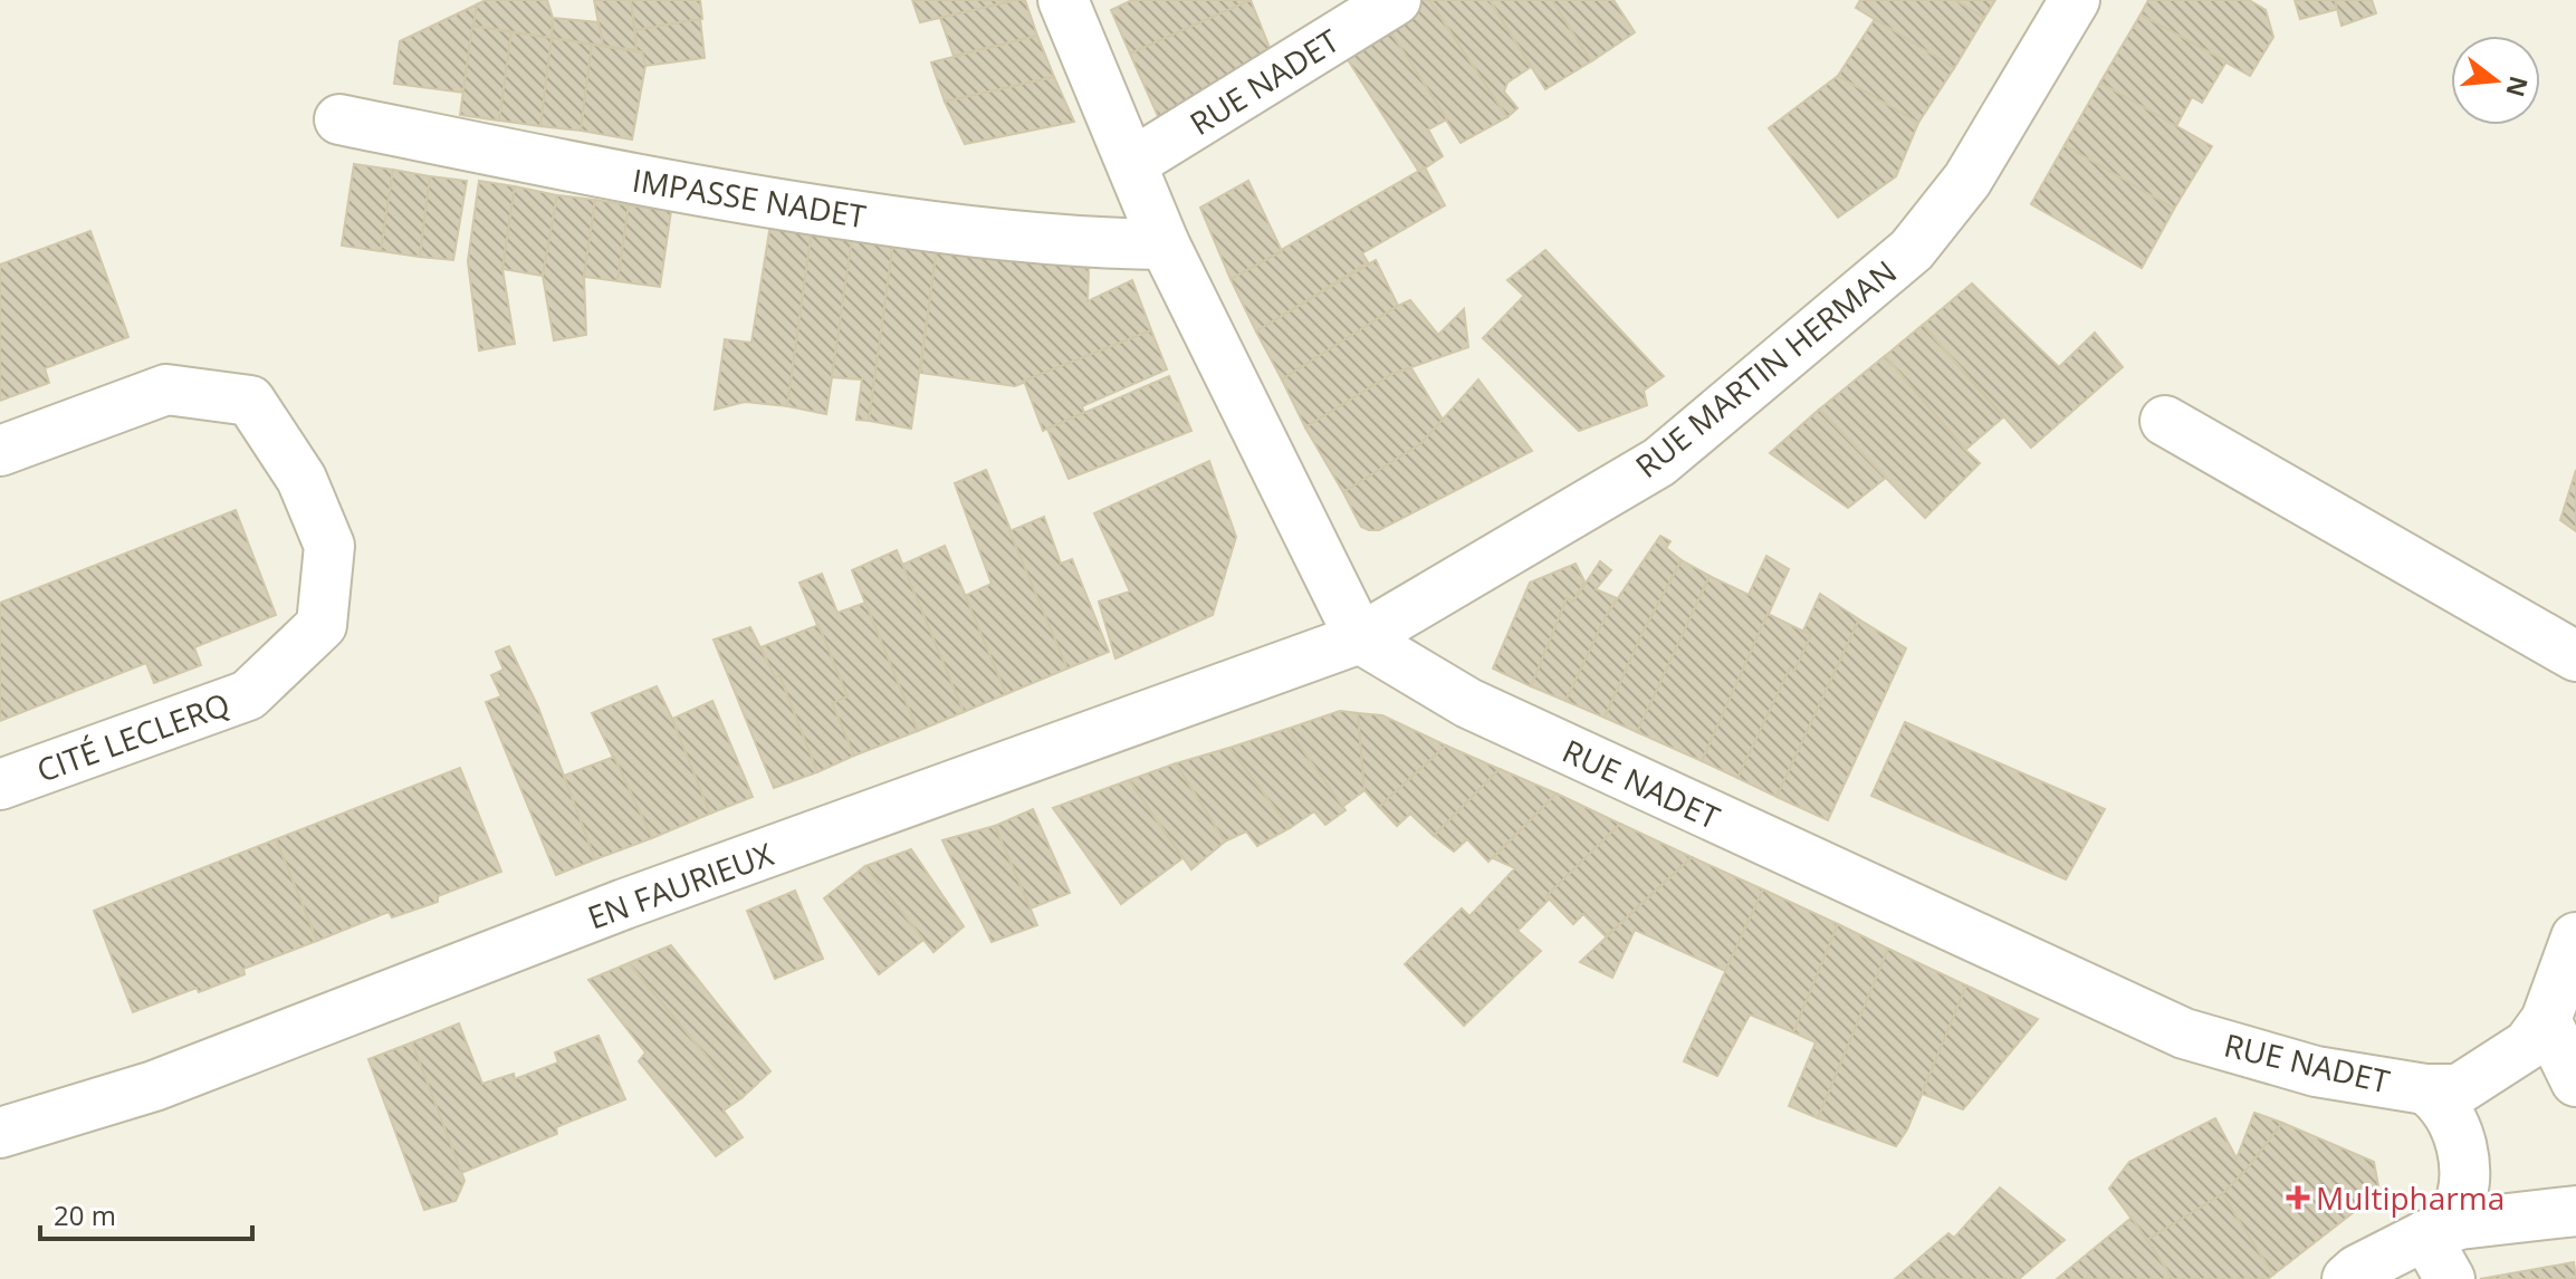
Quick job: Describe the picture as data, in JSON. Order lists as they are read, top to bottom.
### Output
{
  "streets": {
    "street": [
      "RUE NADET",
      "IMPASSE NADET",
      "RUE MARTIN HERMAN",
      "CITÉ LECLERQ",
      "EN FAURIEUX"
    ]
  },
  "crossings": [
    ["RUE NADET", "RUE MARTIN HERMAN"],
    ["RUE NADET", "EN FAURIEUX"],
    ["RUE MARTIN HERMAN", "EN FAURIEUX"]
  ],
  "places": {
    "health": ["Multipharma"]
  },
  "scale_bar": "20 m",
  "north": "right"
}
